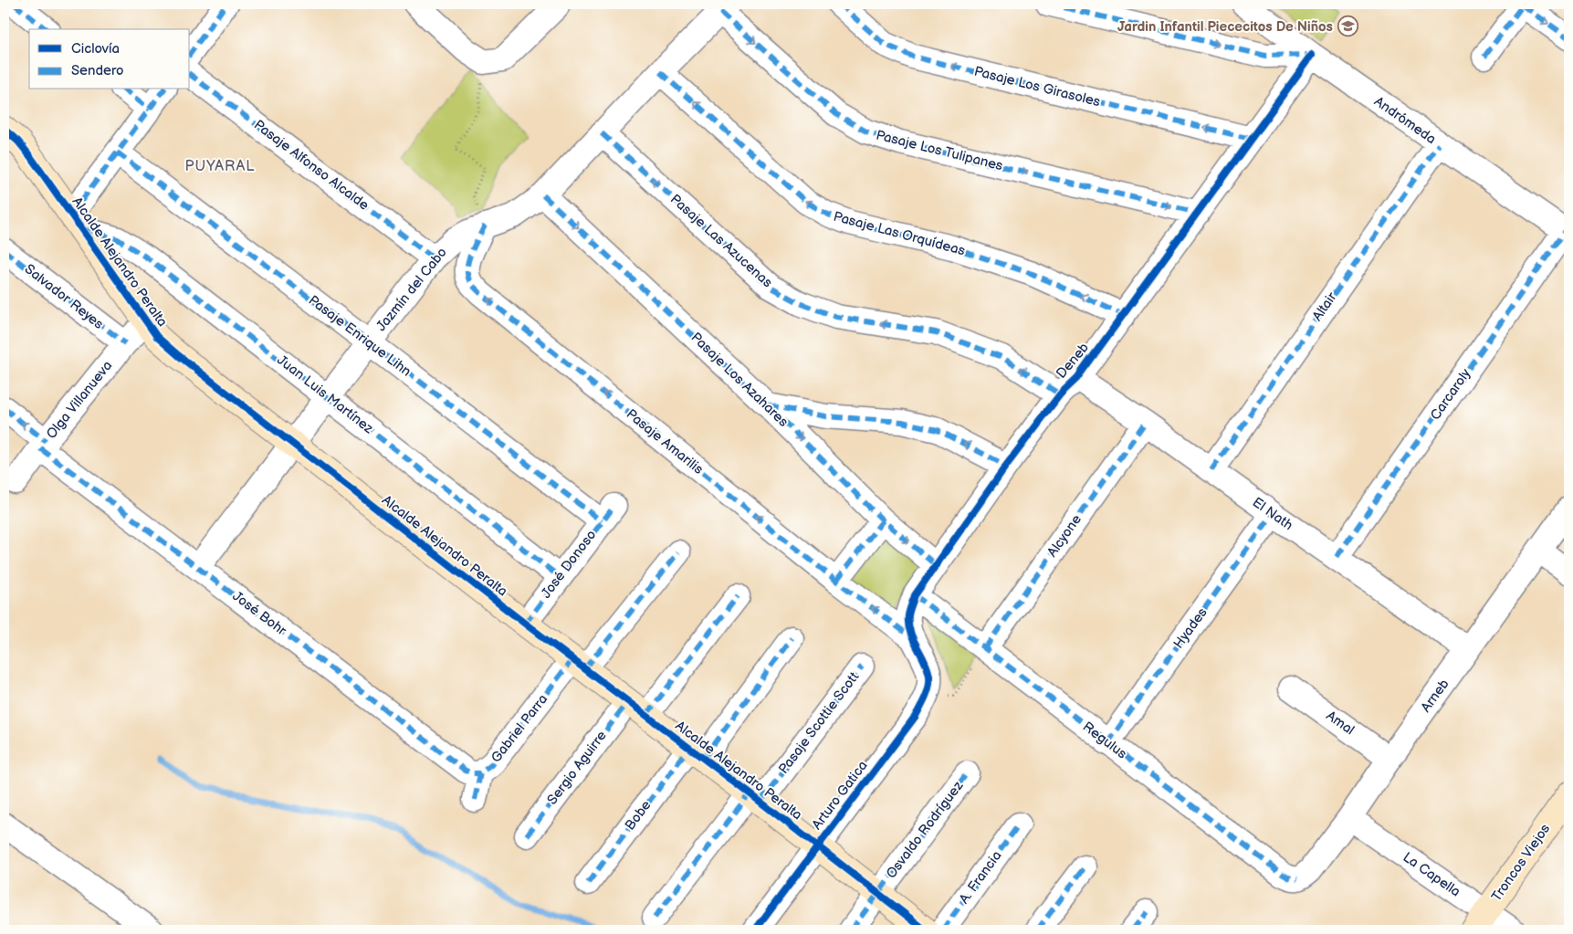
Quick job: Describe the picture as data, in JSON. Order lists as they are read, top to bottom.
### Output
{
  "streets": {
    "street": [
      "Pasaje Los Girasoles",
      "Andrómeda",
      "Pasaje Los Tulipanes",
      "Pasaje Alfonso Alcalde",
      "Pasaje Las Orquídeas",
      "Pasaje Las Azucenas",
      "Alcalde Alejandro Peralta",
      "Jazmín del Cabo",
      "Salvador Reyes",
      "Altair",
      "Pasaje Enrique Lihn",
      "Deneb",
      "Pasaje Los Azahares",
      "Juan Luis Martínez",
      "Carcaroly",
      "Olga Villanueva",
      "Pasaje Amarilis",
      "El Nath",
      "Alcyone",
      "José Donoso",
      "José Bohr",
      "Hyades",
      "Arneb",
      "Pasaje Scottie Scott",
      "Amal",
      "Gabriel Parra",
      "Regulus",
      "Sergio Aguirre",
      "Arturo Gatica",
      "Bobe",
      "Osvaldo Rodríguez",
      "Troncos Viejos",
      "La Capella",
      "A. Francia"
    ]
  },
  "crossings": [
    ["Pasaje Los Girasoles", "Deneb"],
    ["Andrómeda", "Altair"],
    ["Andrómeda", "Deneb"],
    ["Andrómeda", "Carcaroly"],
    ["Pasaje Los Tulipanes", "Jazmín del Cabo"],
    ["Pasaje Los Tulipanes", "Deneb"],
    ["Pasaje Alfonso Alcalde", "Jazmín del Cabo"],
    ["Pasaje Las Orquídeas", "Jazmín del Cabo"],
    ["Pasaje Las Orquídeas", "Deneb"],
    ["Pasaje Las Azucenas", "Jazmín del Cabo"],
    ["Pasaje Las Azucenas", "Deneb"],
    ["Alcalde Alejandro Peralta", "Jazmín del Cabo"],
    ["Alcalde Alejandro Peralta", "Juan Luis Martínez"],
    ["Alcalde Alejandro Peralta", "Olga Villanueva"],
    ["Alcalde Alejandro Peralta", "José Donoso"],
    ["Alcalde Alejandro Peralta", "Pasaje Scottie Scott"],
    ["Alcalde Alejandro Peralta", "Gabriel Parra"],
    ["Alcalde Alejandro Peralta", "Sergio Aguirre"],
    ["Alcalde Alejandro Peralta", "Arturo Gatica"],
    ["Alcalde Alejandro Peralta", "Bobe"],
    ["Alcalde Alejandro Peralta", "Osvaldo Rodríguez"],
    ["Jazmín del Cabo", "Pasaje Enrique Lihn"],
    ["Jazmín del Cabo", "Pasaje Los Azahares"],
    ["Jazmín del Cabo", "Juan Luis Martínez"],
    ["Jazmín del Cabo", "Pasaje Amarilis"],
    ["Jazmín del Cabo", "José Bohr"],
    ["Salvador Reyes", "Olga Villanueva"],
    ["Altair", "El Nath"],
    ["Pasaje Enrique Lihn", "José Donoso"],
    ["Deneb", "Pasaje Los Azahares"],
    ["Deneb", "Pasaje Amarilis"],
    ["Deneb", "El Nath"],
    ["Deneb", "Regulus"],
    ["Deneb", "Arturo Gatica"],
    ["Juan Luis Martínez", "José Donoso"],
    ["Carcaroly", "El Nath"],
    ["Olga Villanueva", "José Bohr"],
    ["El Nath", "Alcyone"],
    ["El Nath", "Hyades"],
    ["El Nath", "Arneb"],
    ["Alcyone", "Regulus"],
    ["José Bohr", "Gabriel Parra"],
    ["Hyades", "Regulus"],
    ["Arneb", "Amal"],
    ["Arneb", "Regulus"],
    ["Arneb", "La Capella"],
    ["Troncos Viejos", "La Capella"]
  ],
  "one_way": ["Pasaje Los Azahares", "Pasaje Amarilis"],
  "districts": ["PUYARAL"],
  "places": {
    "school or university": ["Jardin Infantil Piececitos De Niños"]
  },
  "legend": ["Ciclovía", "Sendero"]
}
